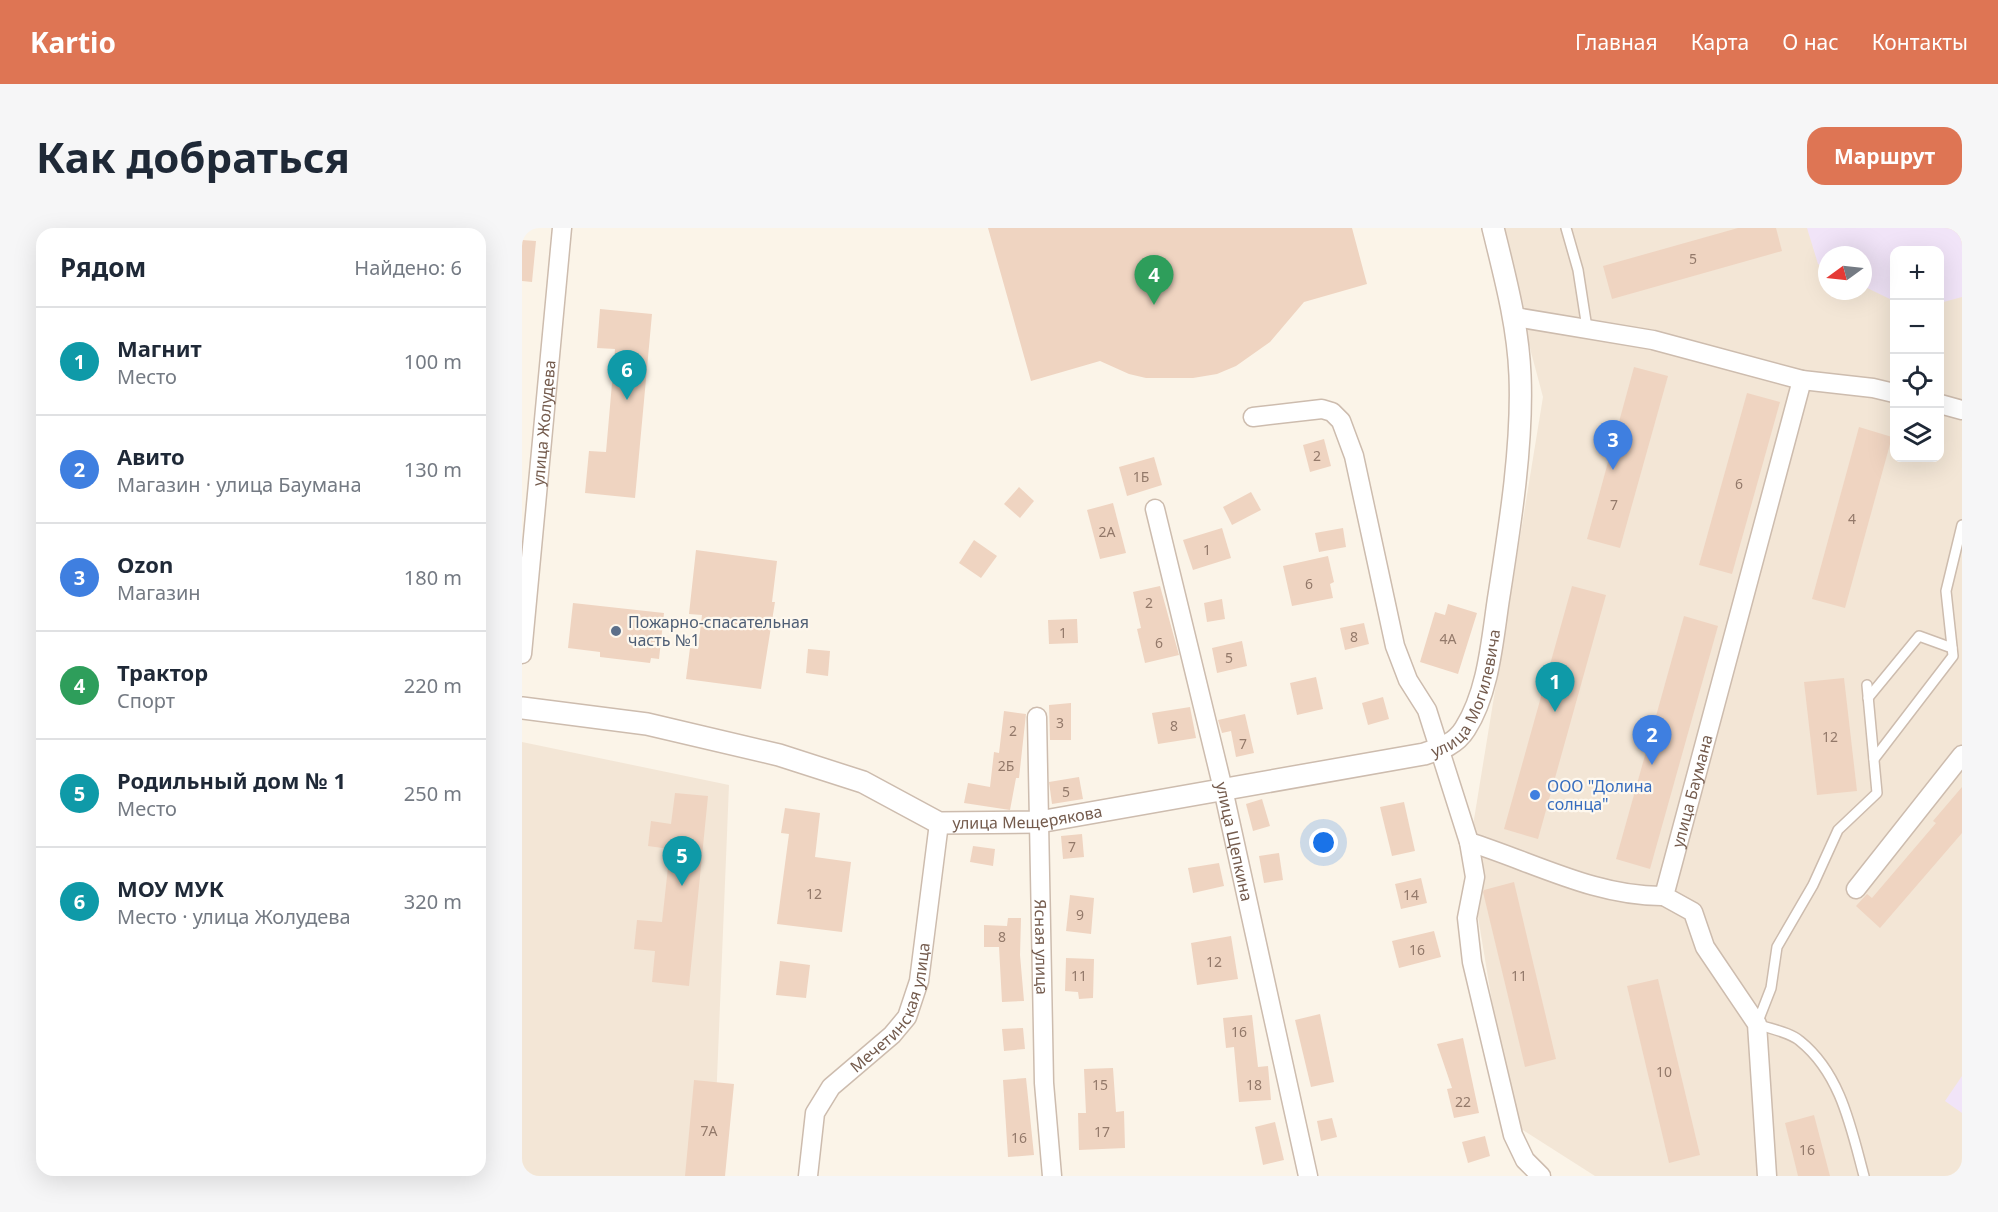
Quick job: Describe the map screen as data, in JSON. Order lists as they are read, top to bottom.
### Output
{
  "streets": {
    "street": [
      "улица Жолудева",
      "улица Могилевича",
      "улица Баумана",
      "улица Мещерякова",
      "улица Щепкина",
      "Ясная улица",
      "Мечетинская улица"
    ]
  },
  "crossings": [
    ["улица Могилевича", "улица Мещерякова"],
    ["улица Мещерякова", "улица Щепкина"],
    ["улица Мещерякова", "Ясная улица"],
    ["улица Мещерякова", "Мечетинская улица"]
  ],
  "places": ["Пожарно-спасательная часть №1", "ООО \"Долина солнца\""],
  "house_numbers": [
    "5",
    "2",
    "1Б",
    "6",
    "7",
    "4",
    "2А",
    "1",
    "6",
    "2",
    "1",
    "8",
    "4А",
    "6",
    "5",
    "3",
    "8",
    "2",
    "12",
    "7",
    "2Б",
    "5",
    "7",
    "12",
    "14",
    "9",
    "8",
    "16",
    "12",
    "11",
    "11",
    "16",
    "10",
    "15",
    "18",
    "22",
    "7А",
    "17",
    "16",
    "16"
  ],
  "north": "left",
  "page": {
    "header": "Kartio",
    "nav": [
      "Главная",
      "Карта",
      "О нас",
      "Контакты"
    ],
    "buttons": "Маршрут",
    "title": "Как добраться",
    "heading": ["Рядом", "Найдено: 6"],
    "map_buttons": ["+", "−"],
    "pins": [
      "4",
      "6",
      "3",
      "1",
      "2",
      "5"
    ],
    "list": [
      {
        "mark": "1",
        "name": "Магнит",
        "note": "Место",
        "value": "100 m"
      },
      {
        "mark": "2",
        "name": "Авито",
        "note": "Магазин · улица Баумана",
        "value": "130 m"
      },
      {
        "mark": "3",
        "name": "Ozon",
        "note": "Магазин",
        "value": "180 m"
      },
      {
        "mark": "4",
        "name": "Трактор",
        "note": "Спорт",
        "value": "220 m"
      },
      {
        "mark": "5",
        "name": "Родильный дом № 1",
        "note": "Место",
        "value": "250 m"
      },
      {
        "mark": "6",
        "name": "МОУ МУК",
        "note": "Место · улица Жолудева",
        "value": "320 m"
      }
    ]
  }
}
